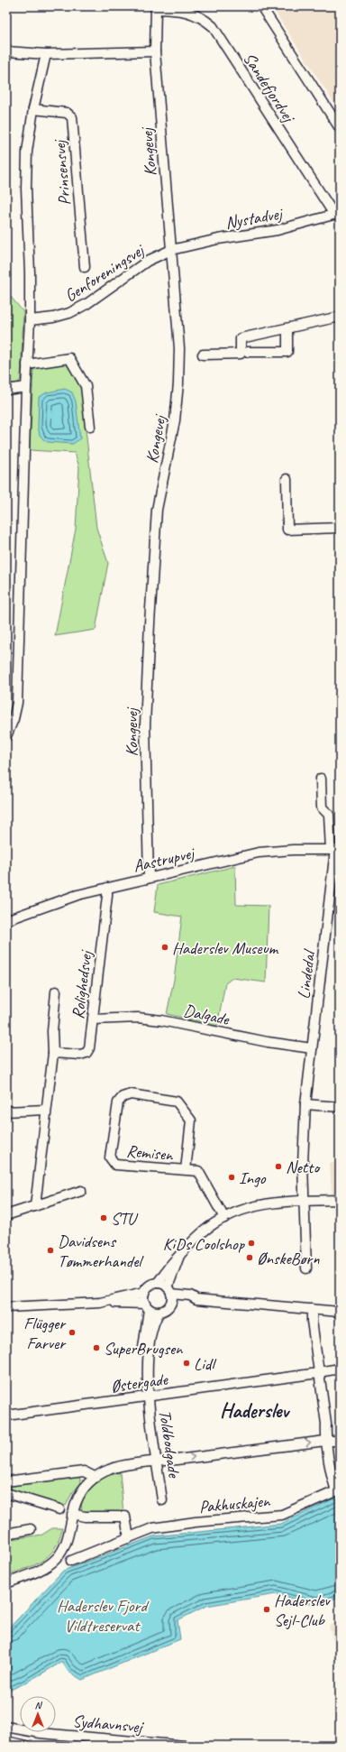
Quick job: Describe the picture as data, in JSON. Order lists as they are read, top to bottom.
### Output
{
  "streets": {
    "street": [
      "Sandefjordvej",
      "Kongevej",
      "Prinsensvej",
      "Nystadvej",
      "Genforeningsvej",
      "Aastrupvej",
      "Lindedal",
      "Rolighedsvej",
      "Dalgade",
      "Remisen",
      "Østergade",
      "Toldbodgade",
      "Pakhuskajen",
      "Sydhavnsvej"
    ]
  },
  "crossings": [
    ["Sandefjordvej", "Kongevej"],
    ["Sandefjordvej", "Nystadvej"],
    ["Kongevej", "Nystadvej"],
    ["Kongevej", "Genforeningsvej"],
    ["Kongevej", "Aastrupvej"],
    ["Nystadvej", "Genforeningsvej"],
    ["Aastrupvej", "Lindedal"],
    ["Aastrupvej", "Rolighedsvej"],
    ["Lindedal", "Dalgade"],
    ["Rolighedsvej", "Dalgade"],
    ["Østergade", "Toldbodgade"]
  ],
  "districts": ["Haderslev"],
  "parks": ["Haderslev Fjord Vildtreservat"],
  "places": [
    "Haderslev Museum",
    "Netto",
    "Ingo",
    "STU",
    "KiDs Coolshop",
    "Davidsens Tømmerhandel",
    "ØnskeBørn",
    "Flügger Farver",
    "SuperBrugsen",
    "Lidl",
    "Haderslev Sejl-Club"
  ],
  "north": "top"
}
